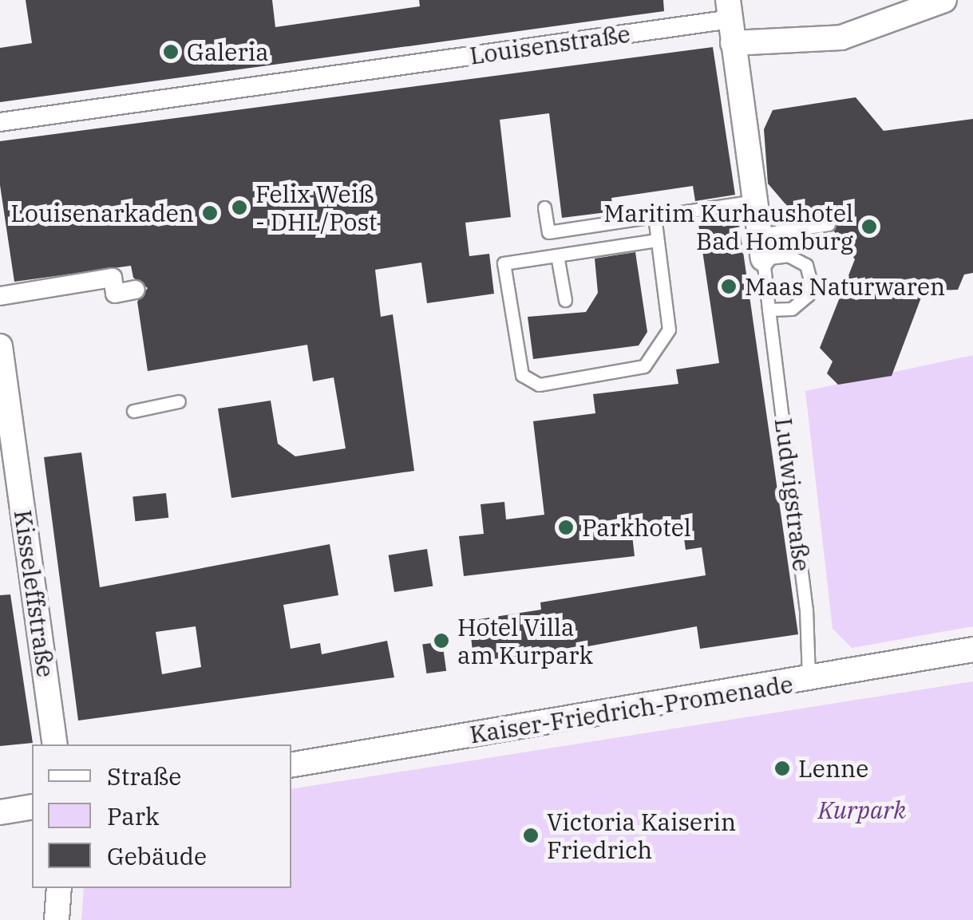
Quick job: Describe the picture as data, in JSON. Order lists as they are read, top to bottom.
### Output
{
  "streets": {
    "street": [
      "Louisenstraße",
      "Ludwigstraße",
      "Kisseleffstraße",
      "Kaiser-Friedrich-Promenade"
    ]
  },
  "crossings": [
    ["Louisenstraße", "Ludwigstraße"],
    ["Ludwigstraße", "Kaiser-Friedrich-Promenade"]
  ],
  "parks": ["Kurpark"],
  "places": [
    "Galeria",
    "Felix Weiß - DHL/Post",
    "Louisenarkaden",
    "Maritim Kurhaushotel Bad Homburg",
    "Maas Naturwaren",
    "Parkhotel",
    "Hotel Villa am Kurpark",
    "Lenne",
    "Victoria Kaiserin Friedrich"
  ],
  "legend": ["Straße", "Park", "Gebäude"]
}
